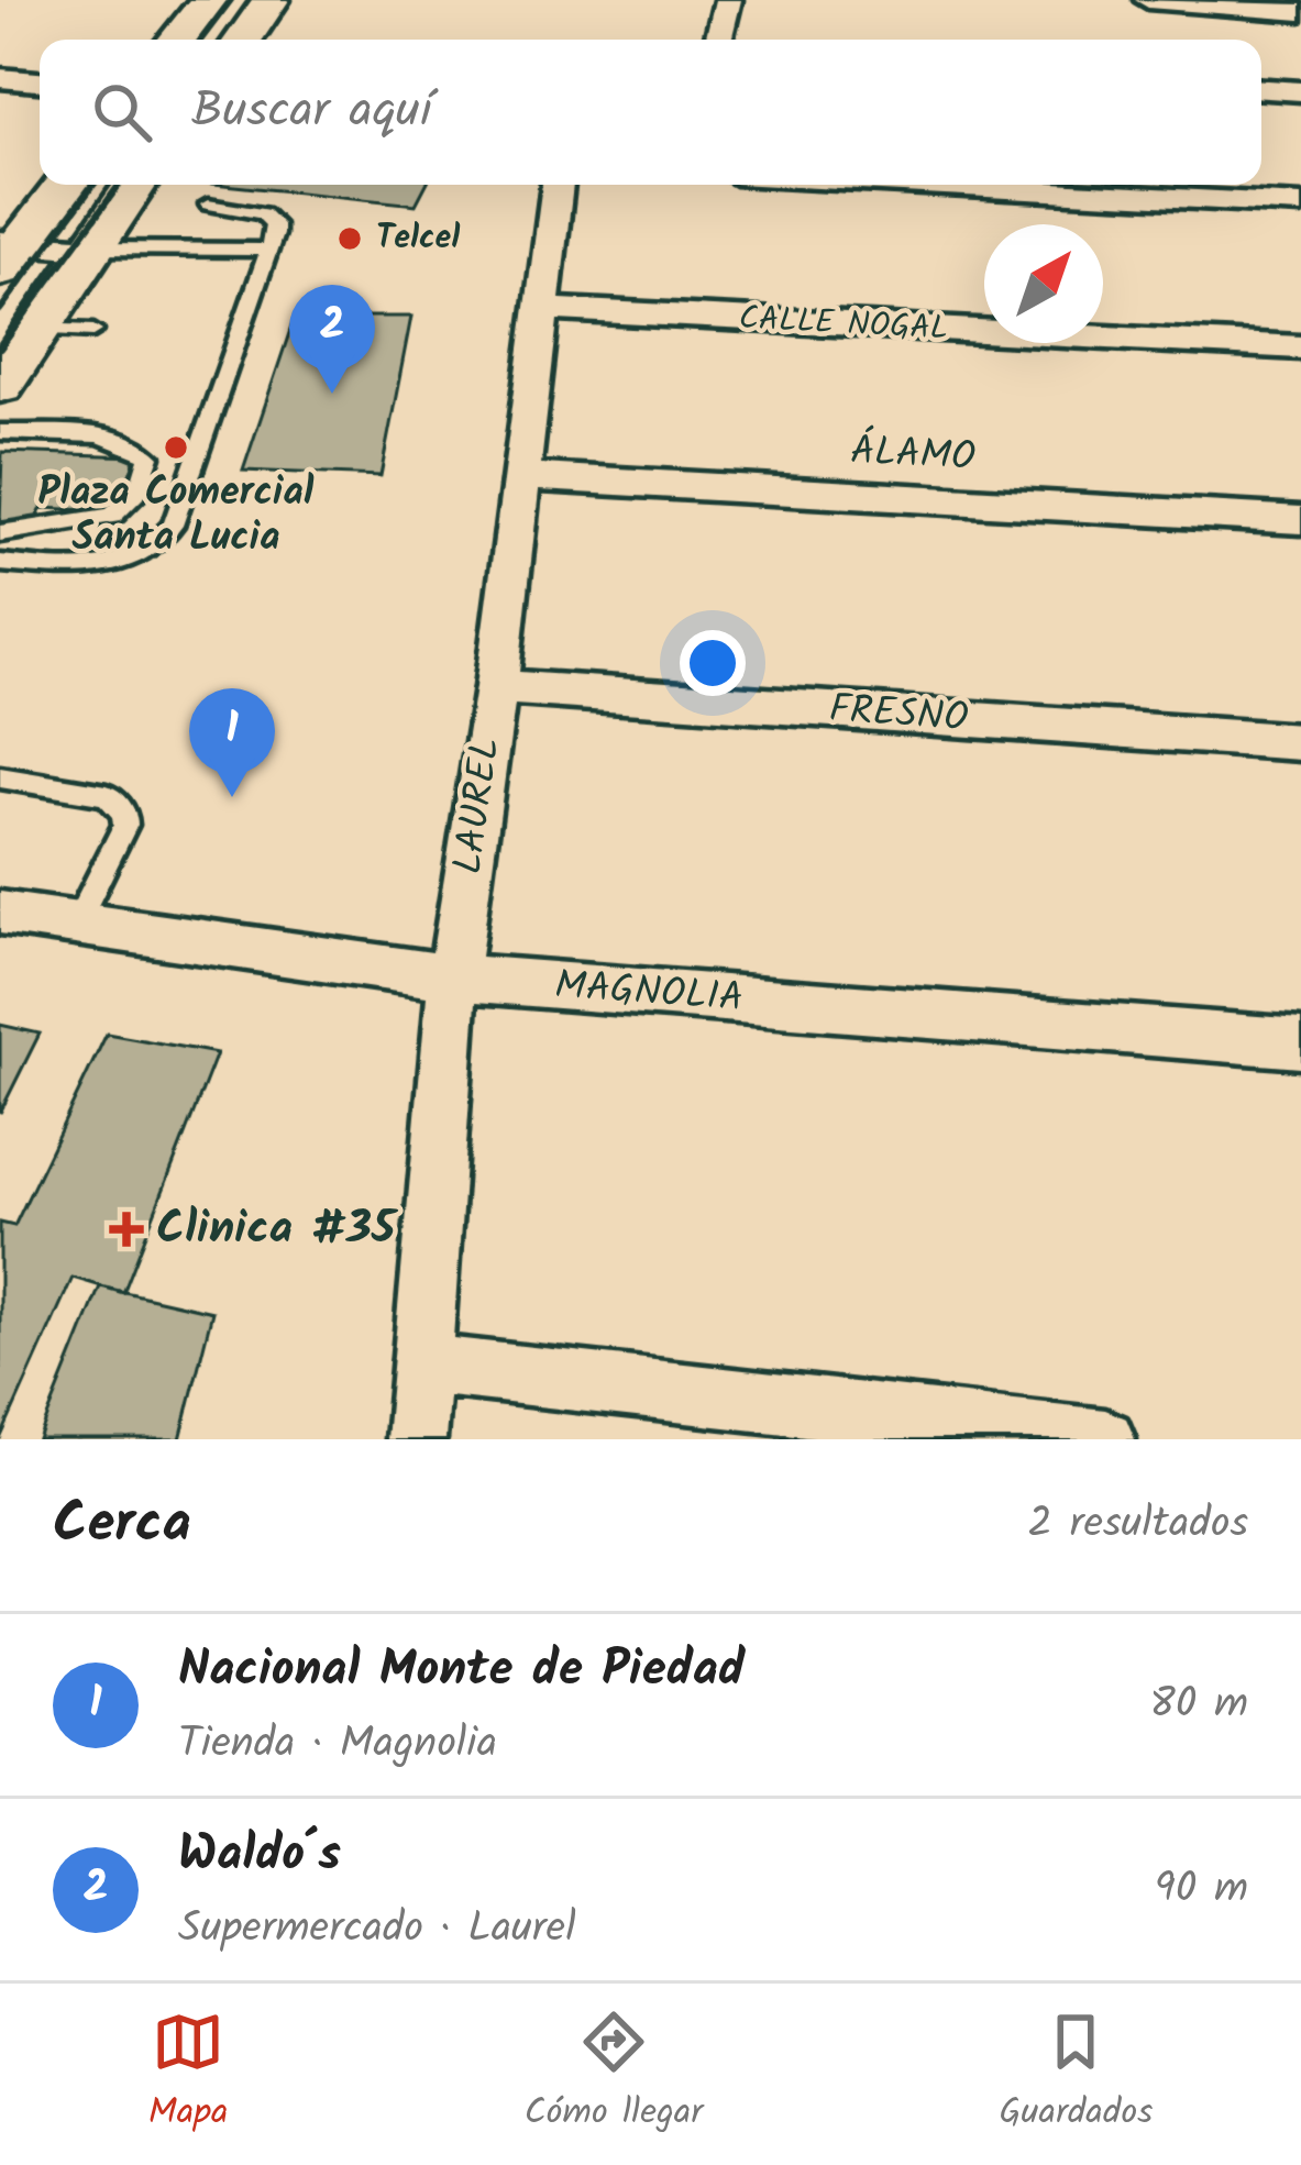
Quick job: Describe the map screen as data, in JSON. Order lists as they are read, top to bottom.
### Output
{
  "streets": {
    "street": [
      "CALLE NOGAL",
      "ÁLAMO",
      "FRESNO",
      "LAUREL",
      "MAGNOLIA"
    ]
  },
  "crossings": [
    ["CALLE NOGAL", "LAUREL"],
    ["ÁLAMO", "LAUREL"],
    ["FRESNO", "LAUREL"],
    ["LAUREL", "MAGNOLIA"]
  ],
  "places": {
    "other": ["Telcel", "Plaza Comercial Santa Lucia"],
    "health": ["Clinica #35"]
  },
  "north": "top right",
  "page": {
    "search": "Buscar aquí",
    "pins": ["2", "1"],
    "heading": ["Cerca", "2 resultados"],
    "list": [
      {
        "mark": "1",
        "name": "Nacional Monte de Piedad",
        "note": "Tienda · Magnolia",
        "value": "80 m"
      },
      {
        "mark": "2",
        "name": "Waldo´s",
        "note": "Supermercado · Laurel",
        "value": "90 m"
      }
    ],
    "nav": ["Mapa", "Cómo llegar", "Guardados"]
  }
}
